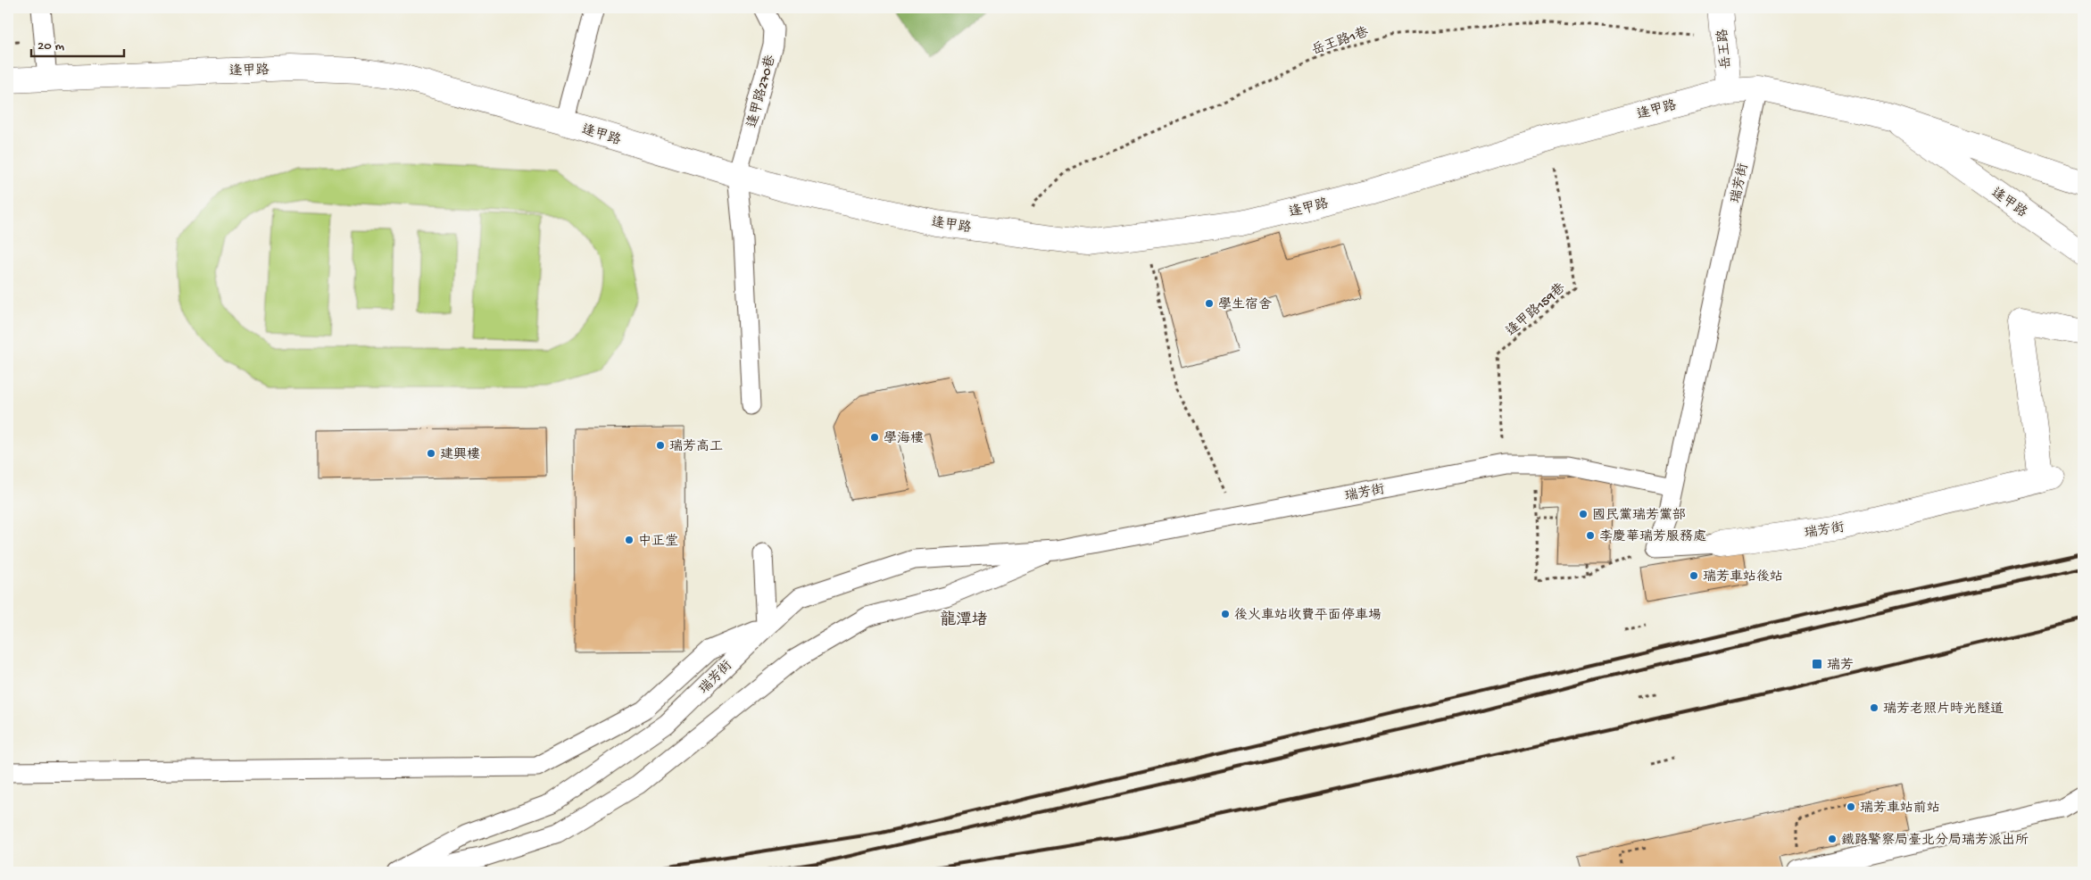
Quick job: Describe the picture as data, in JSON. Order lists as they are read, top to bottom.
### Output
{
  "streets": {
    "main road": ["岳王路", "逢甲路", "瑞芳街"],
    "lane": ["逢甲路270巷"],
    "path": ["岳王路1巷", "逢甲路159巷"]
  },
  "crossings": [
    ["岳王路1巷", "岳王路"],
    ["岳王路1巷", "逢甲路"],
    ["岳王路", "逢甲路"],
    ["逢甲路", "逢甲路270巷"],
    ["逢甲路", "瑞芳街"],
    ["逢甲路", "逢甲路159巷"],
    ["瑞芳街", "逢甲路159巷"]
  ],
  "districts": ["龍潭堵"],
  "places": {
    "other": [
      "學生宿舍",
      "學海樓",
      "瑞芳高工",
      "建興樓",
      "國民黨瑞芳黨部",
      "李慶華瑞芳服務處",
      "中正堂",
      "瑞芳車站後站",
      "後火車站收費平面停車場",
      "瑞芳老照片時光隧道",
      "瑞芳車站前站",
      "鐵路警察局臺北分局瑞芳派出所"
    ],
    "transit": ["瑞芳"]
  },
  "scale_bar": "20 m"
}
